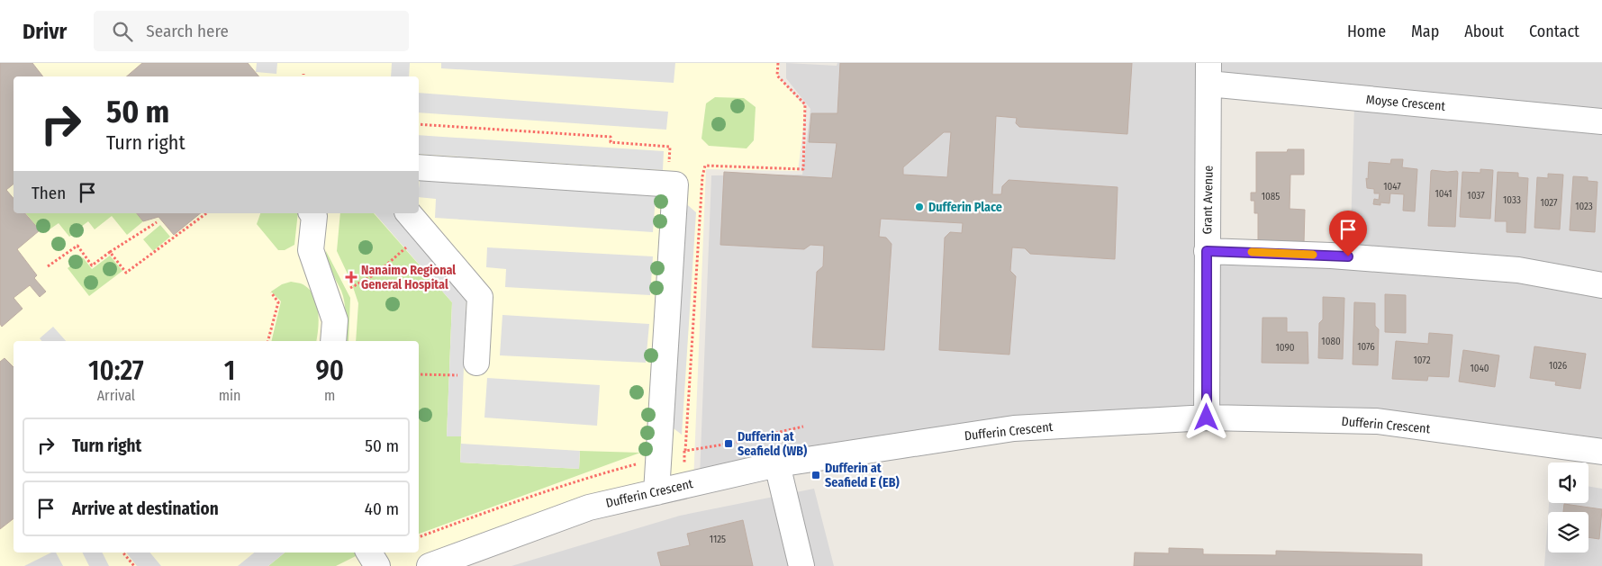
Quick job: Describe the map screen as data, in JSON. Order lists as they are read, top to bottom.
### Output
{
  "streets": {
    "street": ["Moyse Crescent", "Grant Avenue", "Dufferin Crescent"]
  },
  "crossings": [
    ["Moyse Crescent", "Grant Avenue"],
    ["Grant Avenue", "Dufferin Crescent"]
  ],
  "places": {
    "other": ["Dufferin Place"],
    "health": ["Nanaimo Regional General Hospital"],
    "transit": ["Dufferin at Seafield (WB)", "Dufferin at Seafield E (EB)"]
  },
  "house_numbers": [
    "1047",
    "1041",
    "1037",
    "1085",
    "1033",
    "1027",
    "1023",
    "1080",
    "1076",
    "1090",
    "1072",
    "1026",
    "1040",
    "1125"
  ],
  "page": {
    "header": "Drivr",
    "search": "Search here",
    "nav": [
      "Home",
      "Map",
      "About",
      "Contact"
    ],
    "turn": ["50 m", "Turn right"],
    "then": "Then",
    "eta": [
      "10:27",
      "Arrival",
      "1",
      "min",
      "90",
      "m"
    ],
    "list": [
      {
        "name": "Turn right",
        "value": "50 m"
      },
      {
        "name": "Arrive at destination",
        "value": "40 m"
      }
    ]
  }
}
